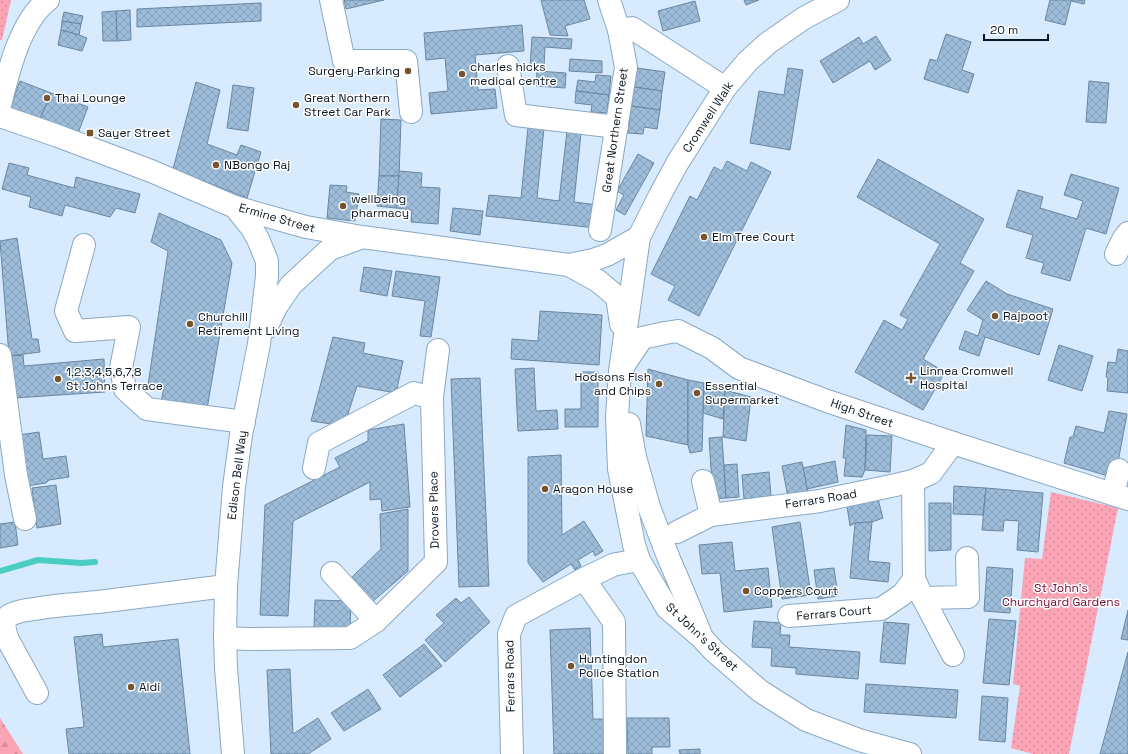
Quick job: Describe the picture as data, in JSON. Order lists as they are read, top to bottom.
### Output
{
  "streets": {
    "street": [
      "Cromwell Walk",
      "Great Northern Street",
      "Ermine Street",
      "High Street",
      "Edison Bell Way",
      "Ferrars Road",
      "Drovers Place",
      "Ferrars Court",
      "St John's Street"
    ]
  },
  "crossings": [
    ["Cromwell Walk", "Ermine Street"],
    ["Cromwell Walk", "St John's Street"],
    ["Ermine Street", "Edison Bell Way"],
    ["Ermine Street", "St John's Street"],
    ["High Street", "Ferrars Road"],
    ["High Street", "St John's Street"],
    ["Edison Bell Way", "Drovers Place"],
    ["Ferrars Road", "St John's Street"]
  ],
  "parks": ["St John's Churchyard Gardens"],
  "places": {
    "other": [
      "Surgery Parking",
      "charles hicks medical centre",
      "Thai Lounge",
      "Great Northern Street Car Park",
      "NBongo Raj",
      "wellbeing pharmacy",
      "Elm Tree Court",
      "Rajpoot",
      "Churchill Retirement Living",
      "1,2,3,4,5,6,7,8 St Johns Terrace",
      "Hodsons Fish and Chips",
      "Essential Supermarket",
      "Aragon House",
      "Coppers Court",
      "Huntingdon Police Station",
      "Aldi"
    ],
    "transit": ["Sayer Street"],
    "health": ["Linnea Cromwell Hospital"]
  },
  "scale_bar": "20 m"
}
